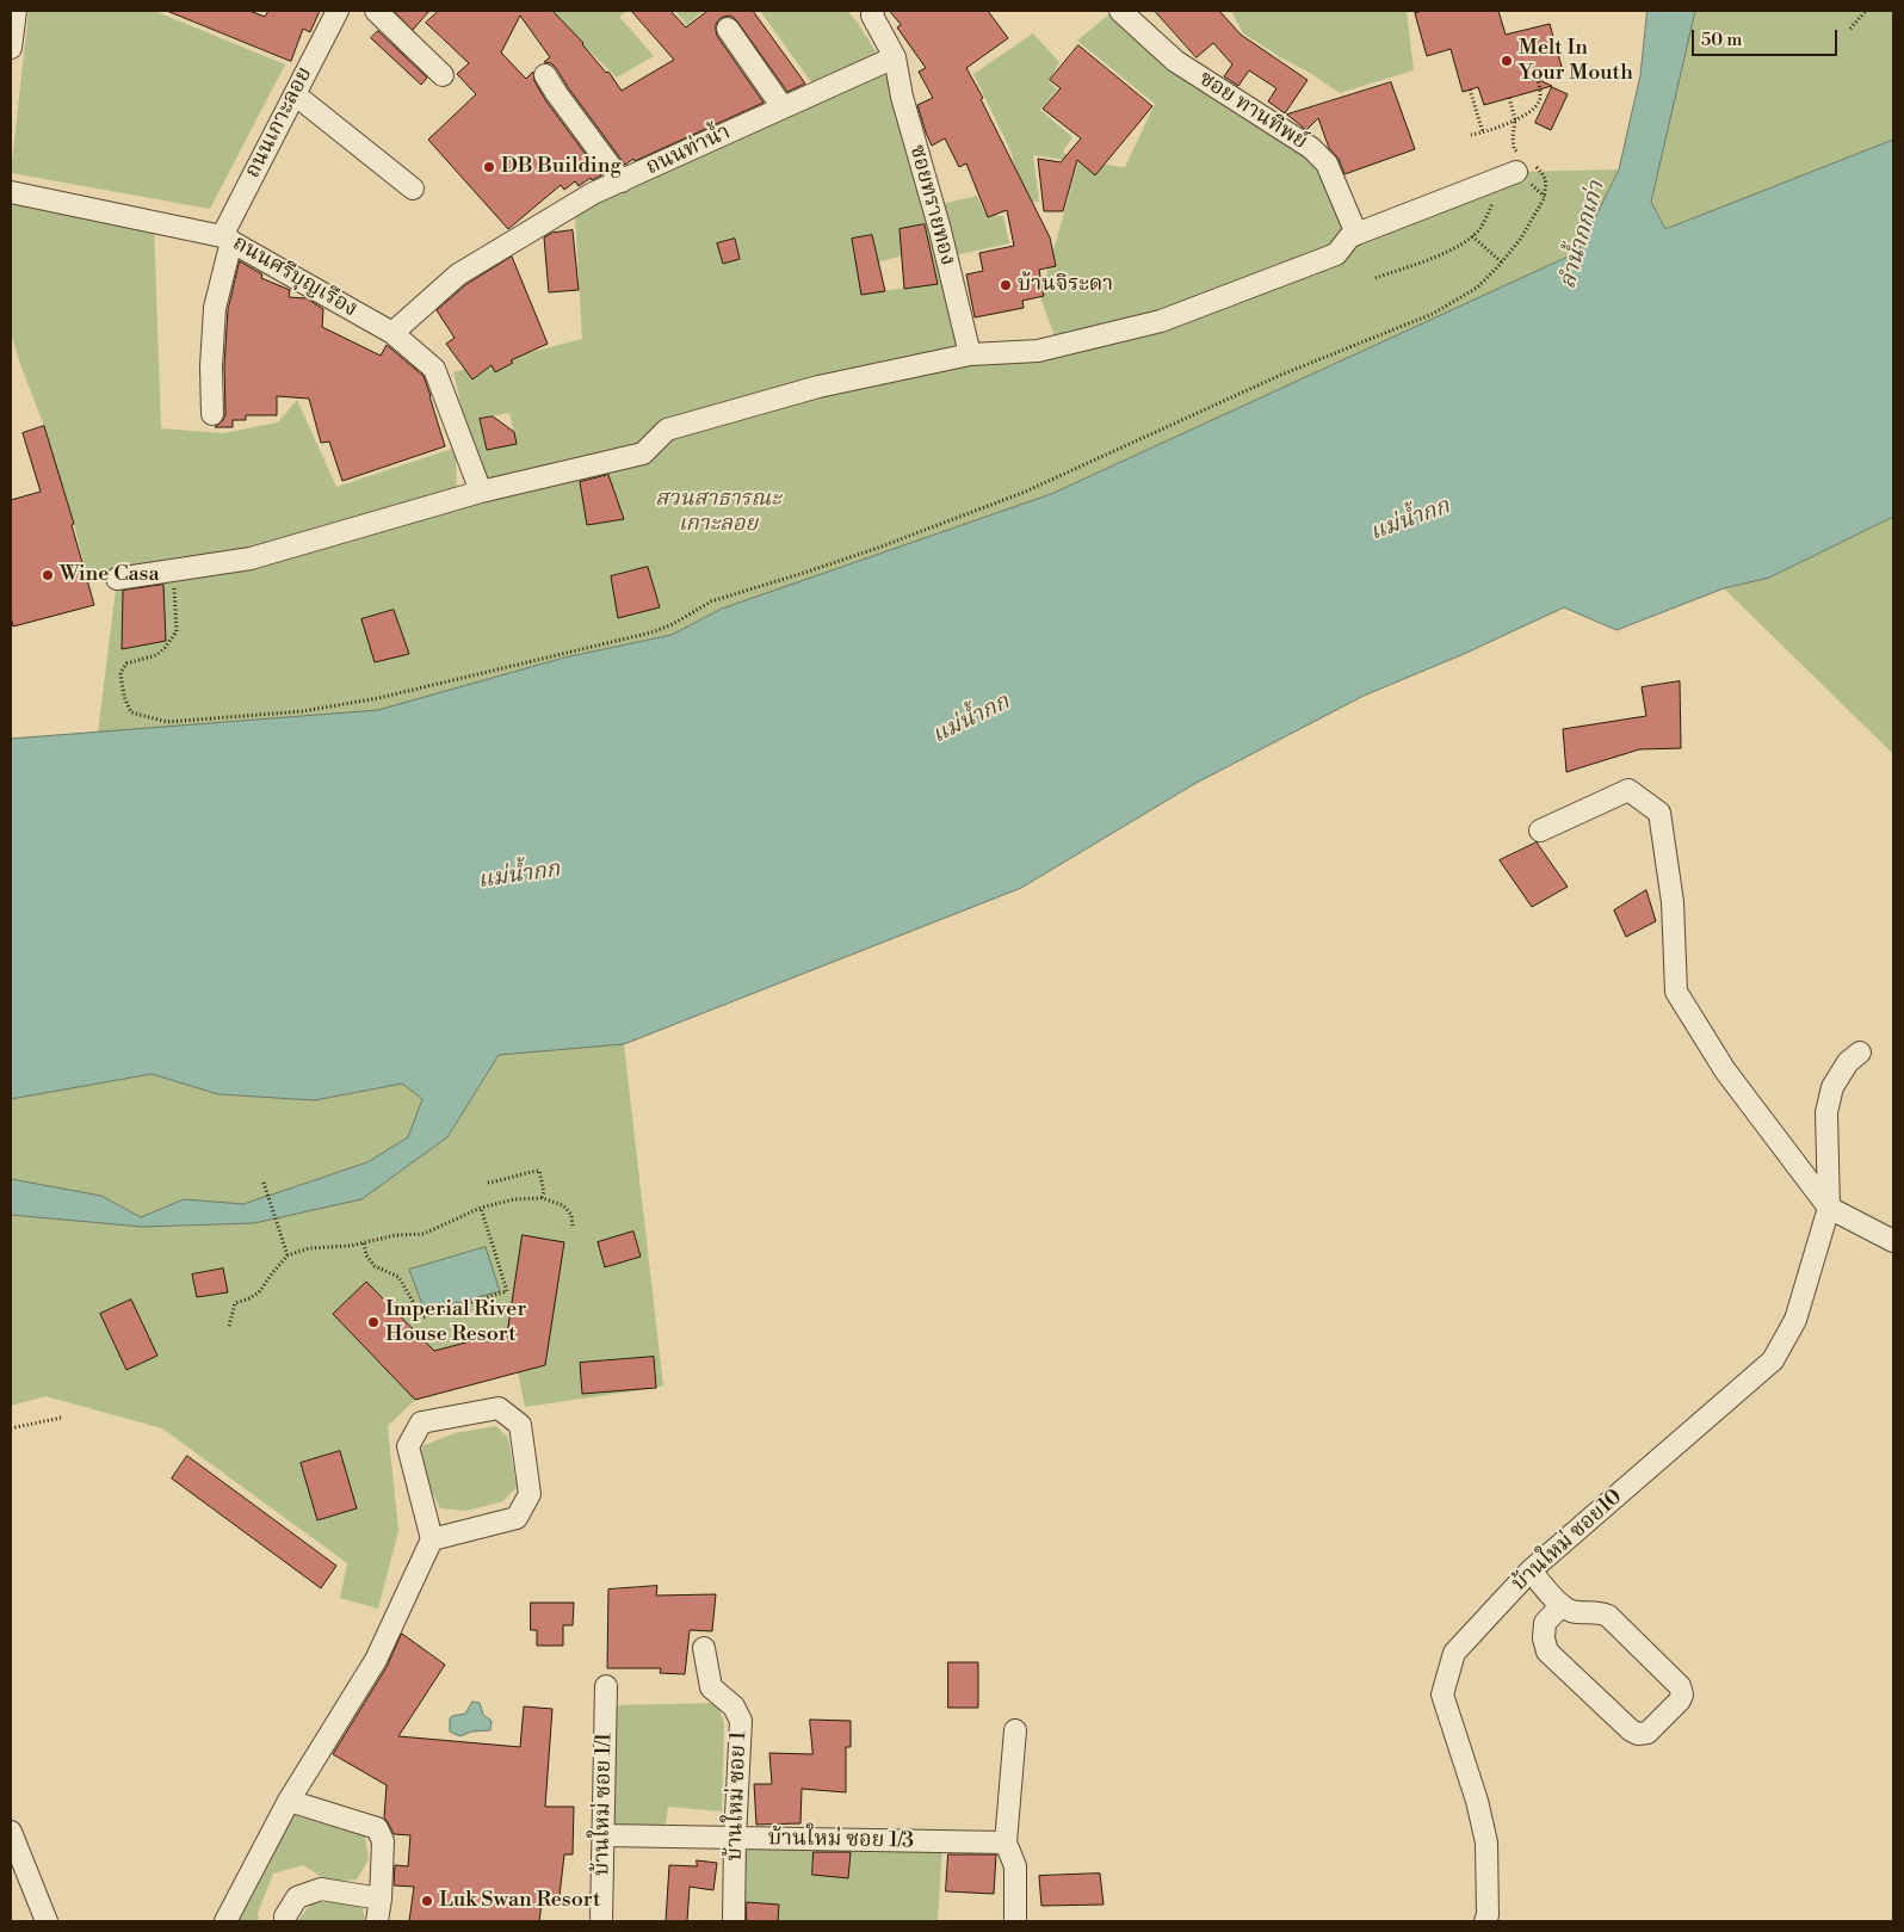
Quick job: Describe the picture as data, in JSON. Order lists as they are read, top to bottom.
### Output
{
  "streets": {
    "street": [
      "ซอย ทานทิพย์",
      "ถนนเกาะลอย",
      "ถนนท่าน้ำ",
      "ซอยทรายทอง",
      "ถนนศรีบุญเรือง",
      "บ้านใหม่ ซอย10",
      "บ้านใหม่ ซอย 1",
      "บ้านใหม่ ซอย 1/1",
      "บ้านใหม่ ซอย 1/3"
    ]
  },
  "crossings": [
    ["ถนนเกาะลอย", "ถนนศรีบุญเรือง"],
    ["ถนนท่าน้ำ", "ซอยทรายทอง"],
    ["ถนนท่าน้ำ", "ถนนศรีบุญเรือง"],
    ["บ้านใหม่ ซอย 1", "บ้านใหม่ ซอย 1/3"],
    ["บ้านใหม่ ซอย 1/1", "บ้านใหม่ ซอย 1/3"]
  ],
  "water": ["ลำน้ำกกเก่า", "แม่น้ำกก"],
  "parks": ["สวนสาธารณะ เกาะลอย"],
  "places": [
    "Melt In Your Mouth",
    "DB Building",
    "บ้านจิระดา",
    "Wine Casa",
    "Imperial River House Resort",
    "Luk Swan Resort"
  ],
  "scale_bar": "50 m"
}
